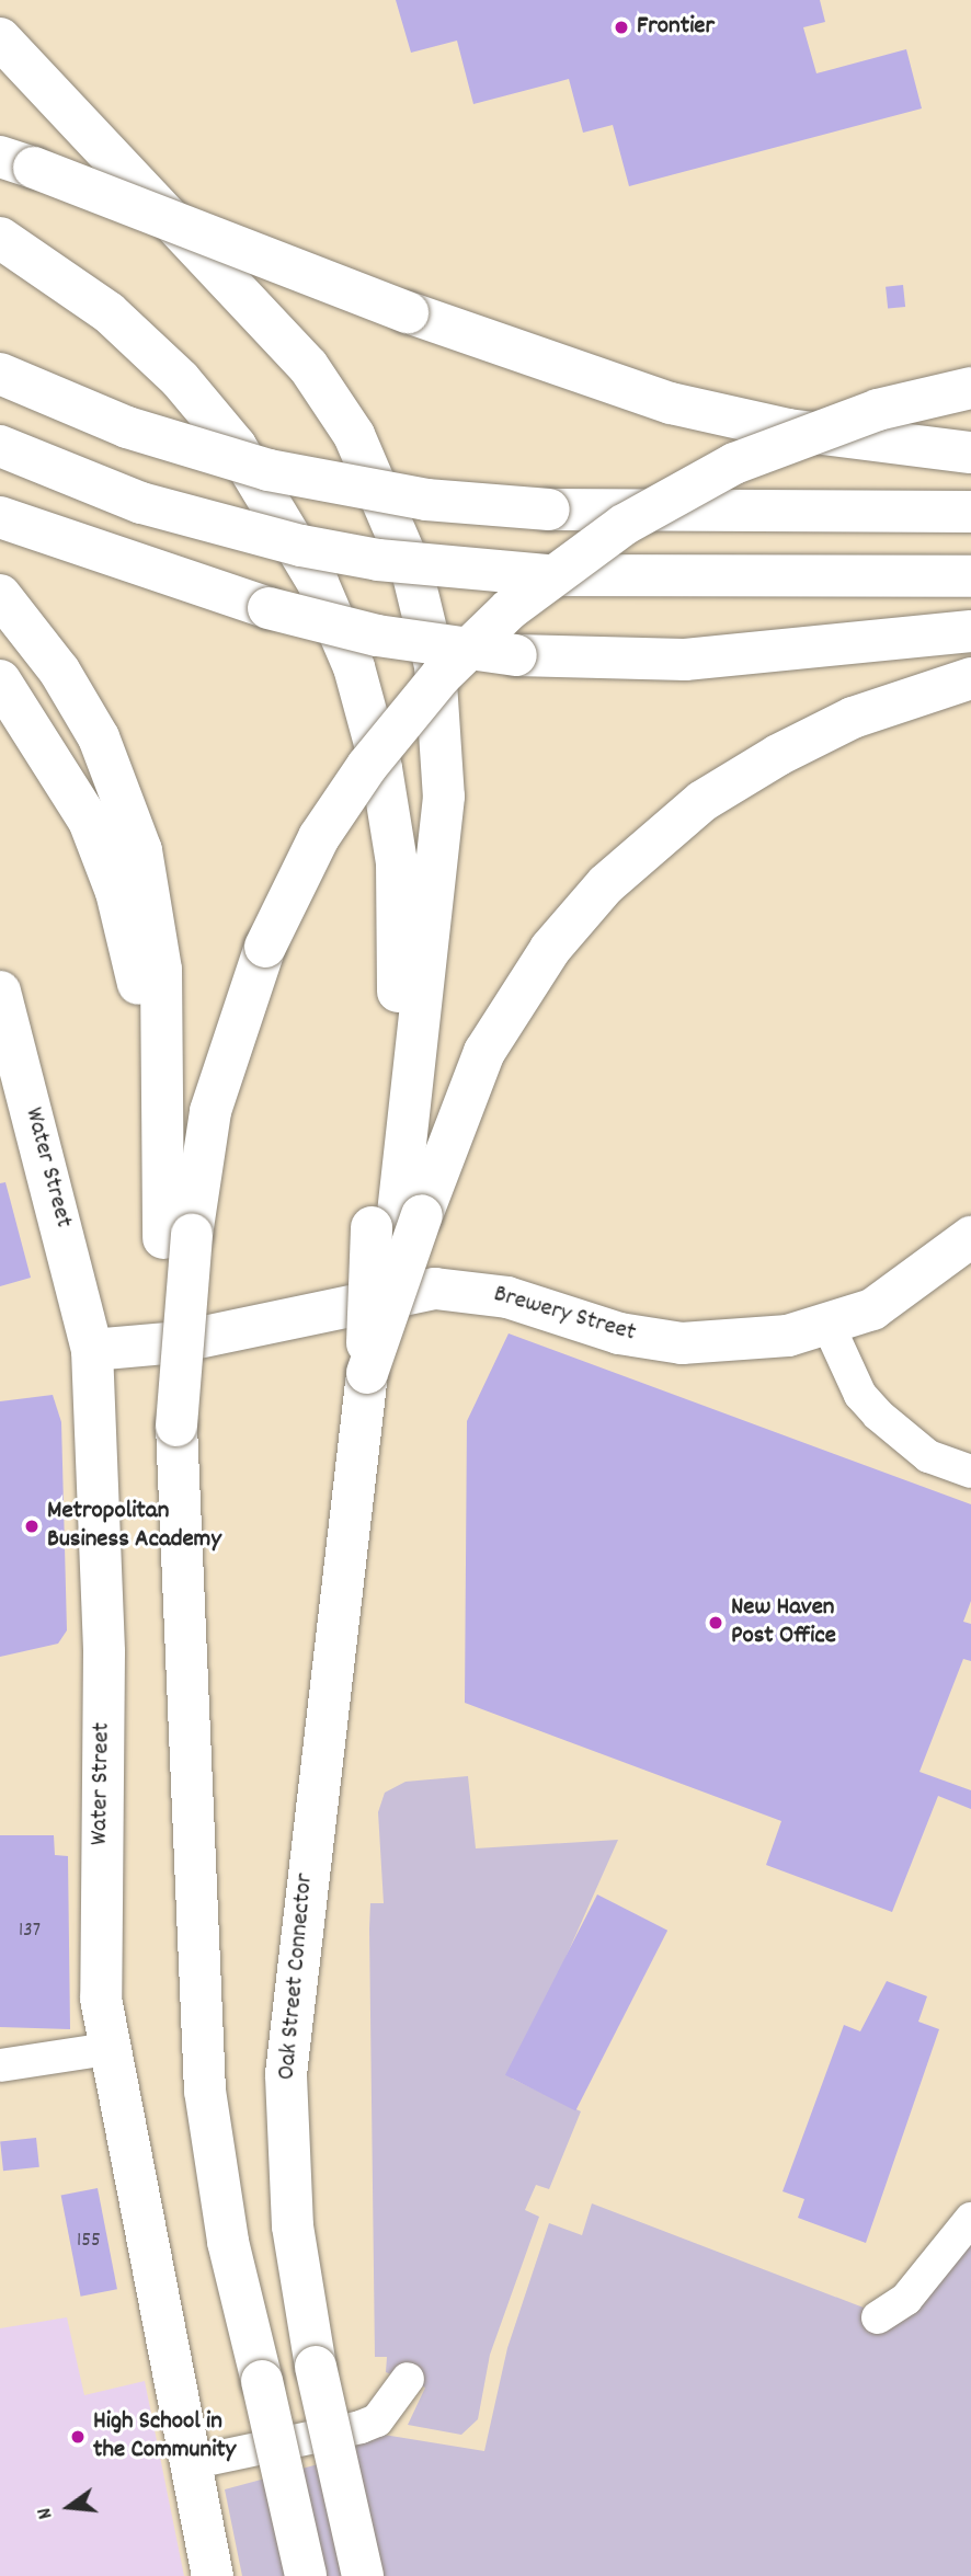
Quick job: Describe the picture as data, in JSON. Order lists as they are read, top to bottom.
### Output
{
  "streets": {
    "main road": ["Water Street", "Brewery Street", "Oak Street Connector"]
  },
  "crossings": [
    ["Water Street", "Brewery Street"]
  ],
  "places": [
    "Frontier",
    "Metropolitan Business Academy",
    "New Haven Post Office",
    "High School in the Community"
  ],
  "house_numbers": ["137", "155"],
  "north": "left"
}
